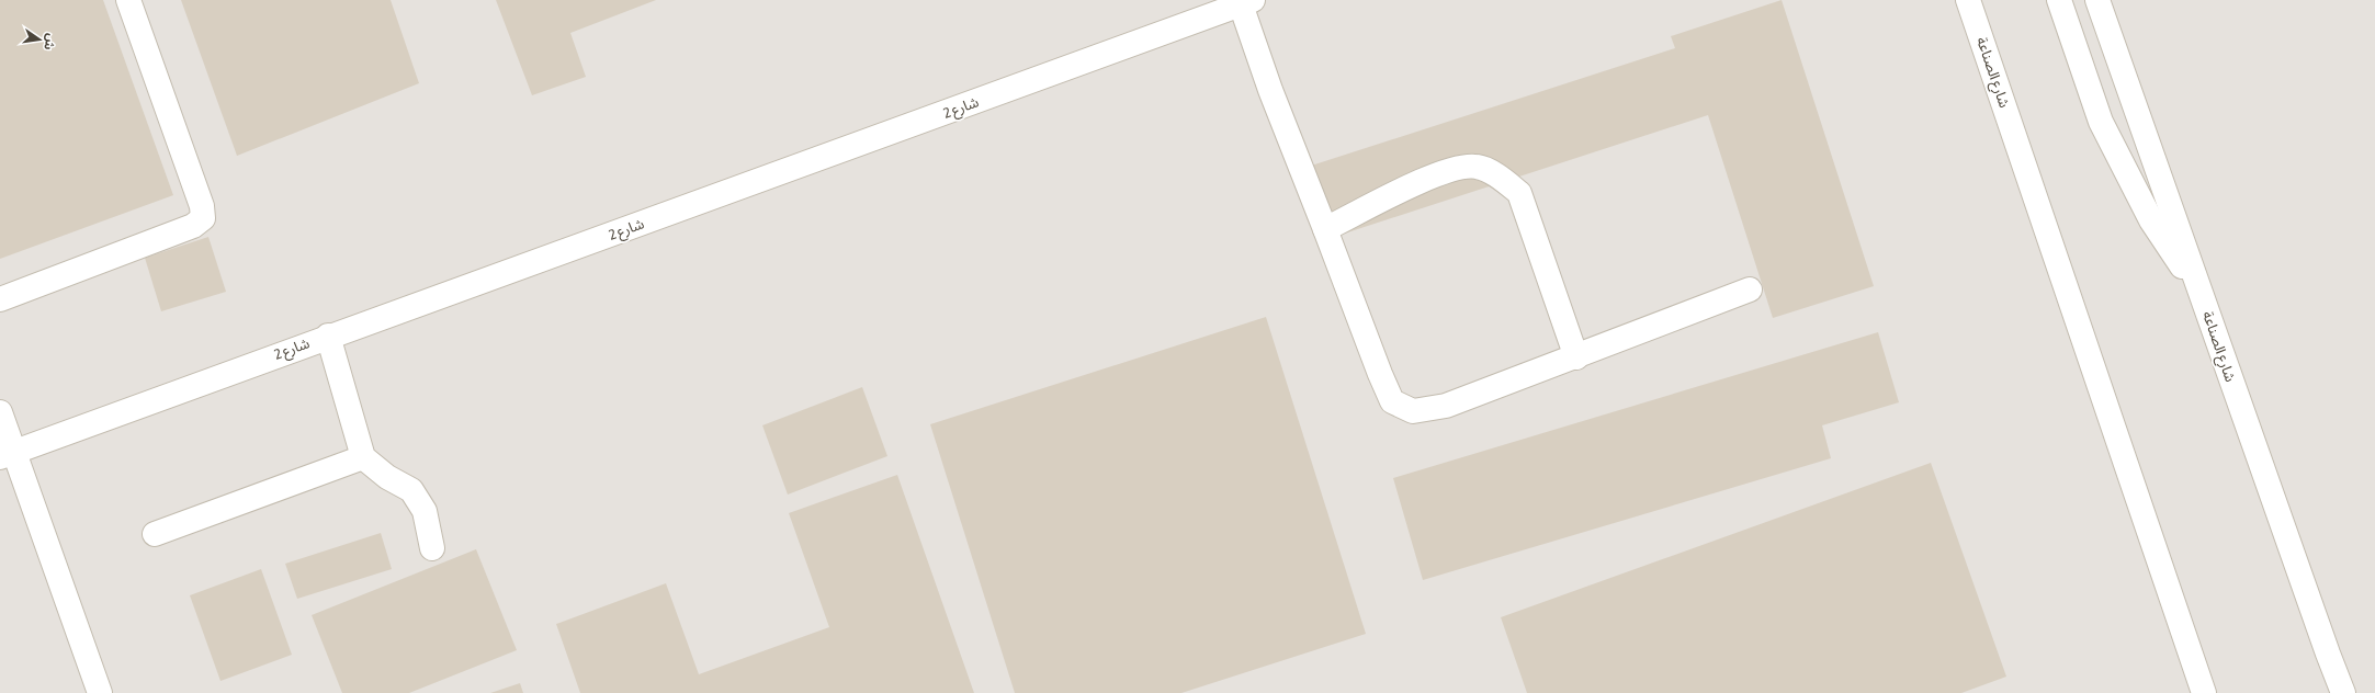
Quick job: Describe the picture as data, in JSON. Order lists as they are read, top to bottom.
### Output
{
  "streets": {
    "street": ["شارع الصناعة", "شارع 2"]
  },
  "north": "right"
}
